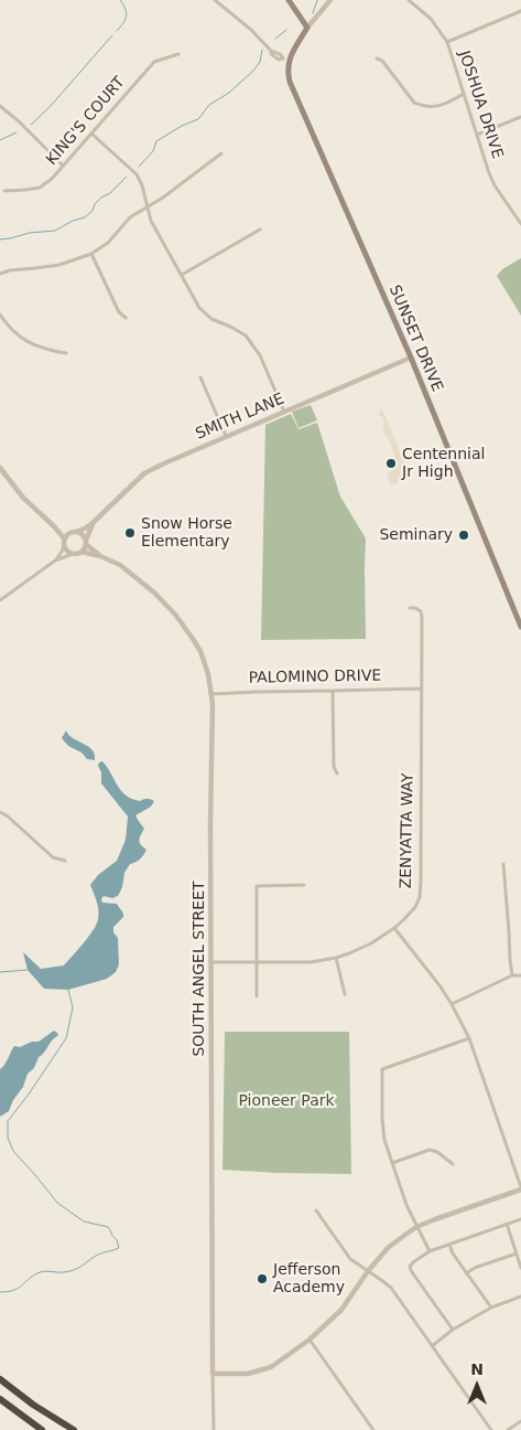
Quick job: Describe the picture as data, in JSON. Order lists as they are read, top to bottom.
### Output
{
  "streets": {
    "main road": ["SUNSET DRIVE"],
    "street": [
      "JOSHUA DRIVE",
      "KING'S COURT",
      "SMITH LANE",
      "PALOMINO DRIVE",
      "ZENYATTA WAY",
      "SOUTH ANGEL STREET"
    ]
  },
  "crossings": [
    ["SUNSET DRIVE", "SMITH LANE"],
    ["SMITH LANE", "SOUTH ANGEL STREET"],
    ["PALOMINO DRIVE", "ZENYATTA WAY"],
    ["PALOMINO DRIVE", "SOUTH ANGEL STREET"],
    ["ZENYATTA WAY", "SOUTH ANGEL STREET"]
  ],
  "parks": ["Pioneer Park"],
  "places": [
    "Centennial Jr High",
    "Snow Horse Elementary",
    "Seminary",
    "Jefferson Academy"
  ],
  "north": "top"
}
